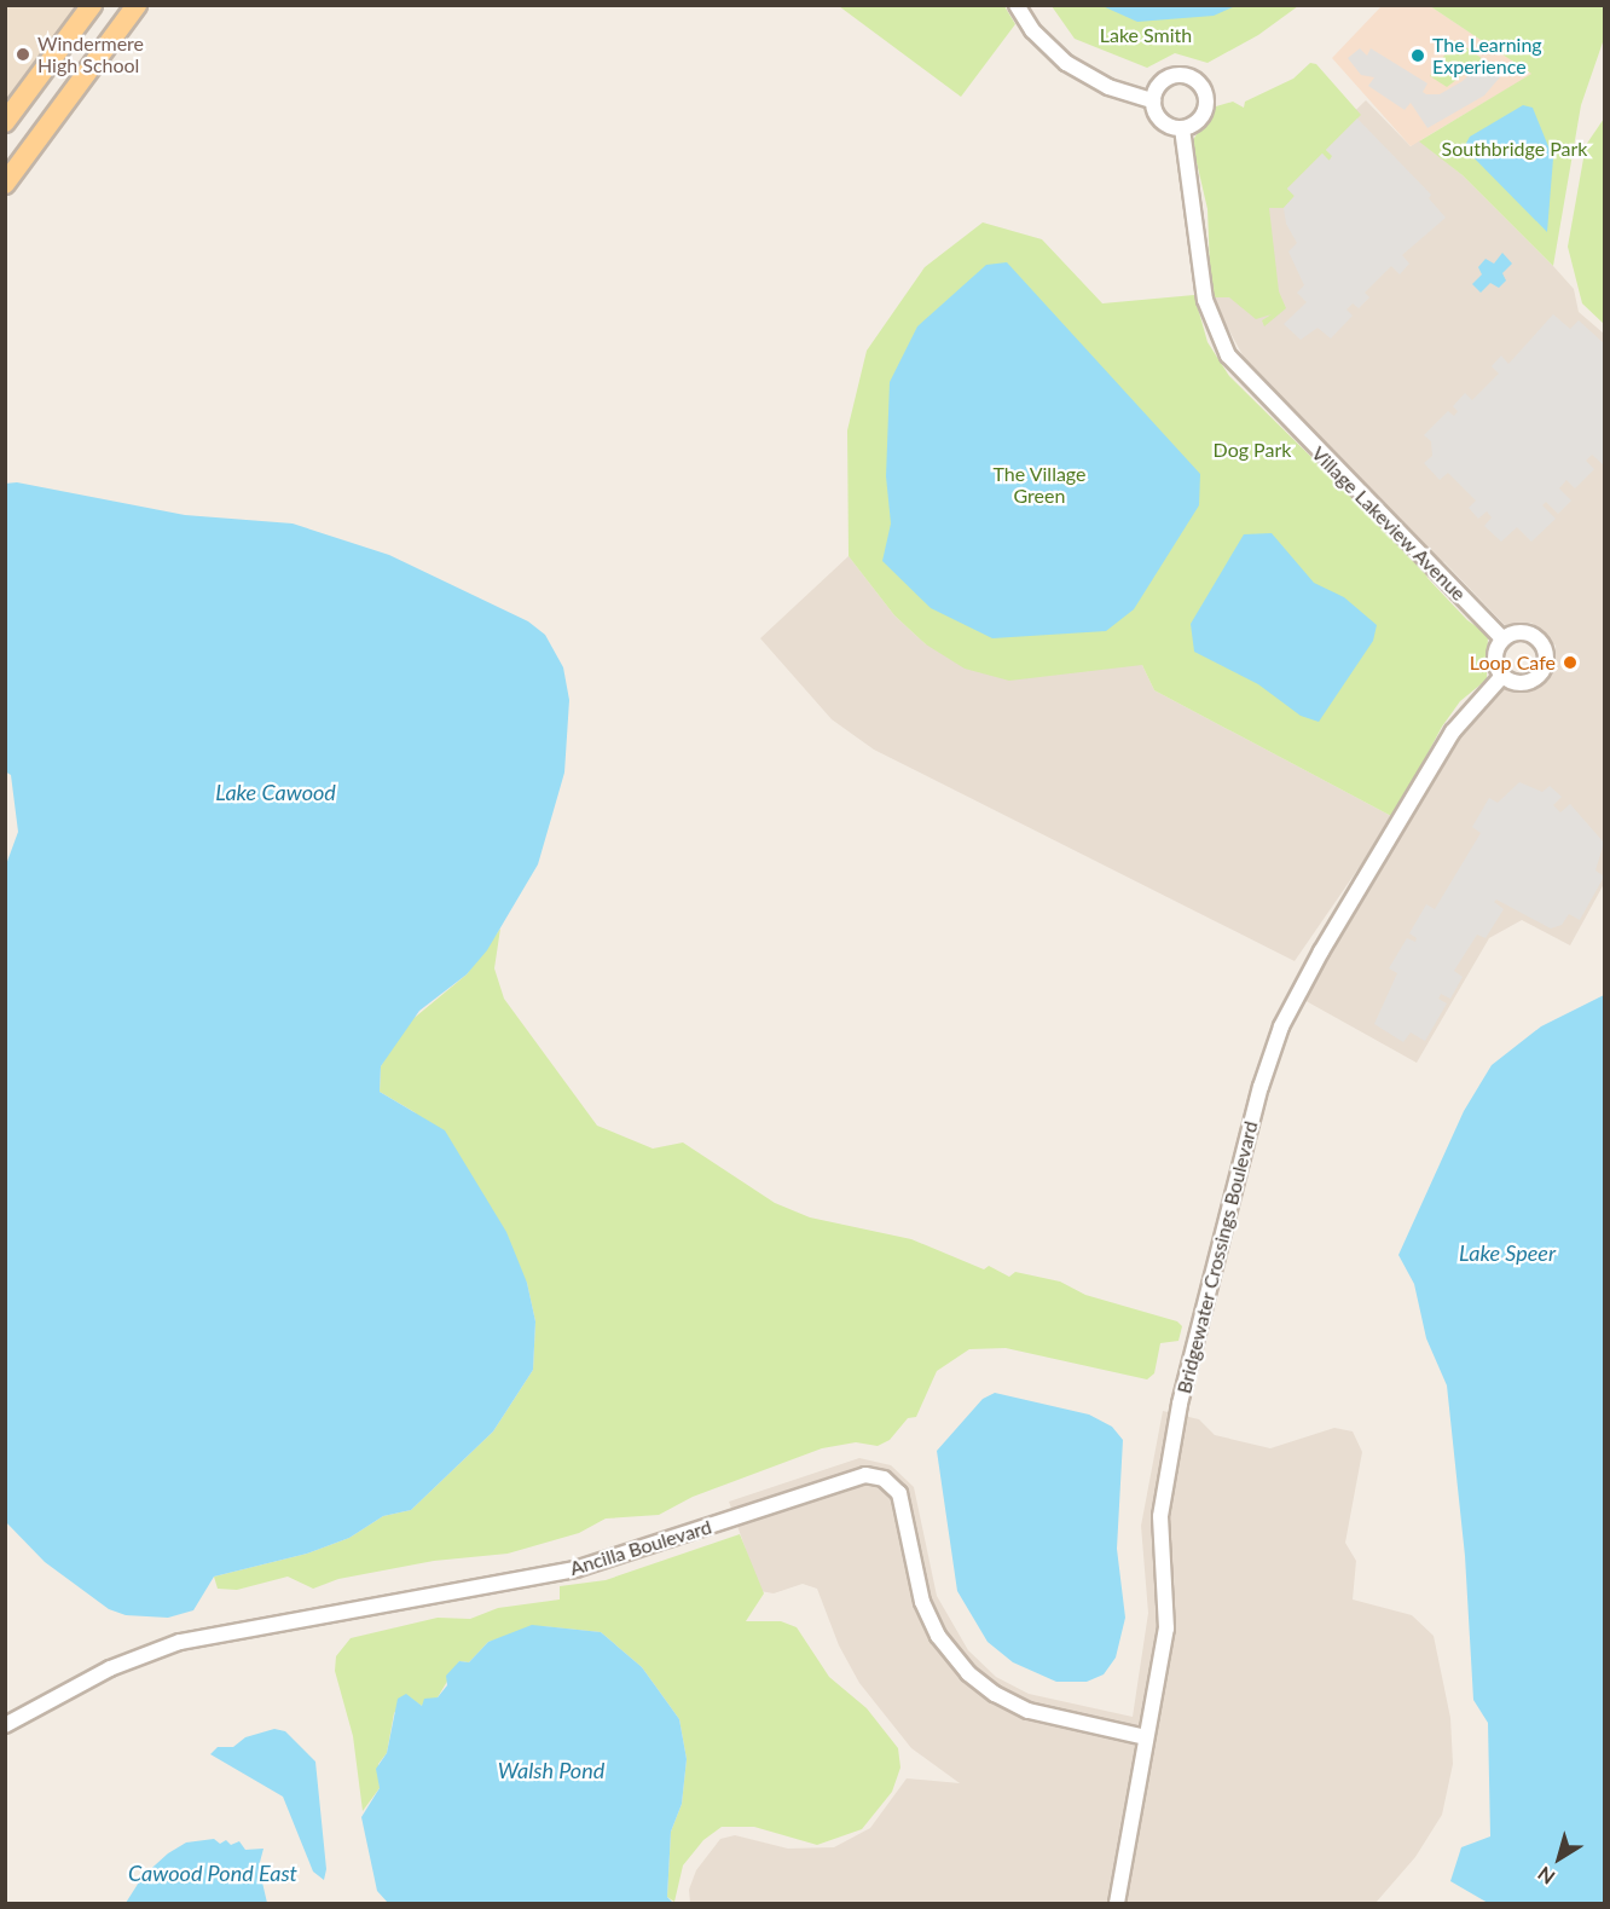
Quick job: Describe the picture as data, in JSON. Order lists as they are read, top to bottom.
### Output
{
  "streets": {
    "street": ["Village Lakeview Avenue", "Bridgewater Crossings Boulevard", "Ancilla Boulevard"]
  },
  "crossings": [
    ["Village Lakeview Avenue", "Bridgewater Crossings Boulevard"],
    ["Bridgewater Crossings Boulevard", "Ancilla Boulevard"]
  ],
  "water": [
    "Lake Cawood",
    "Lake Speer",
    "Walsh Pond",
    "Cawood Pond East"
  ],
  "parks": [
    "Lake Smith",
    "Southbridge Park",
    "Dog Park",
    "The Village Green"
  ],
  "places": ["Windermere High School", "The Learning Experience", "Loop Cafe"],
  "north": "bottom left"
}
